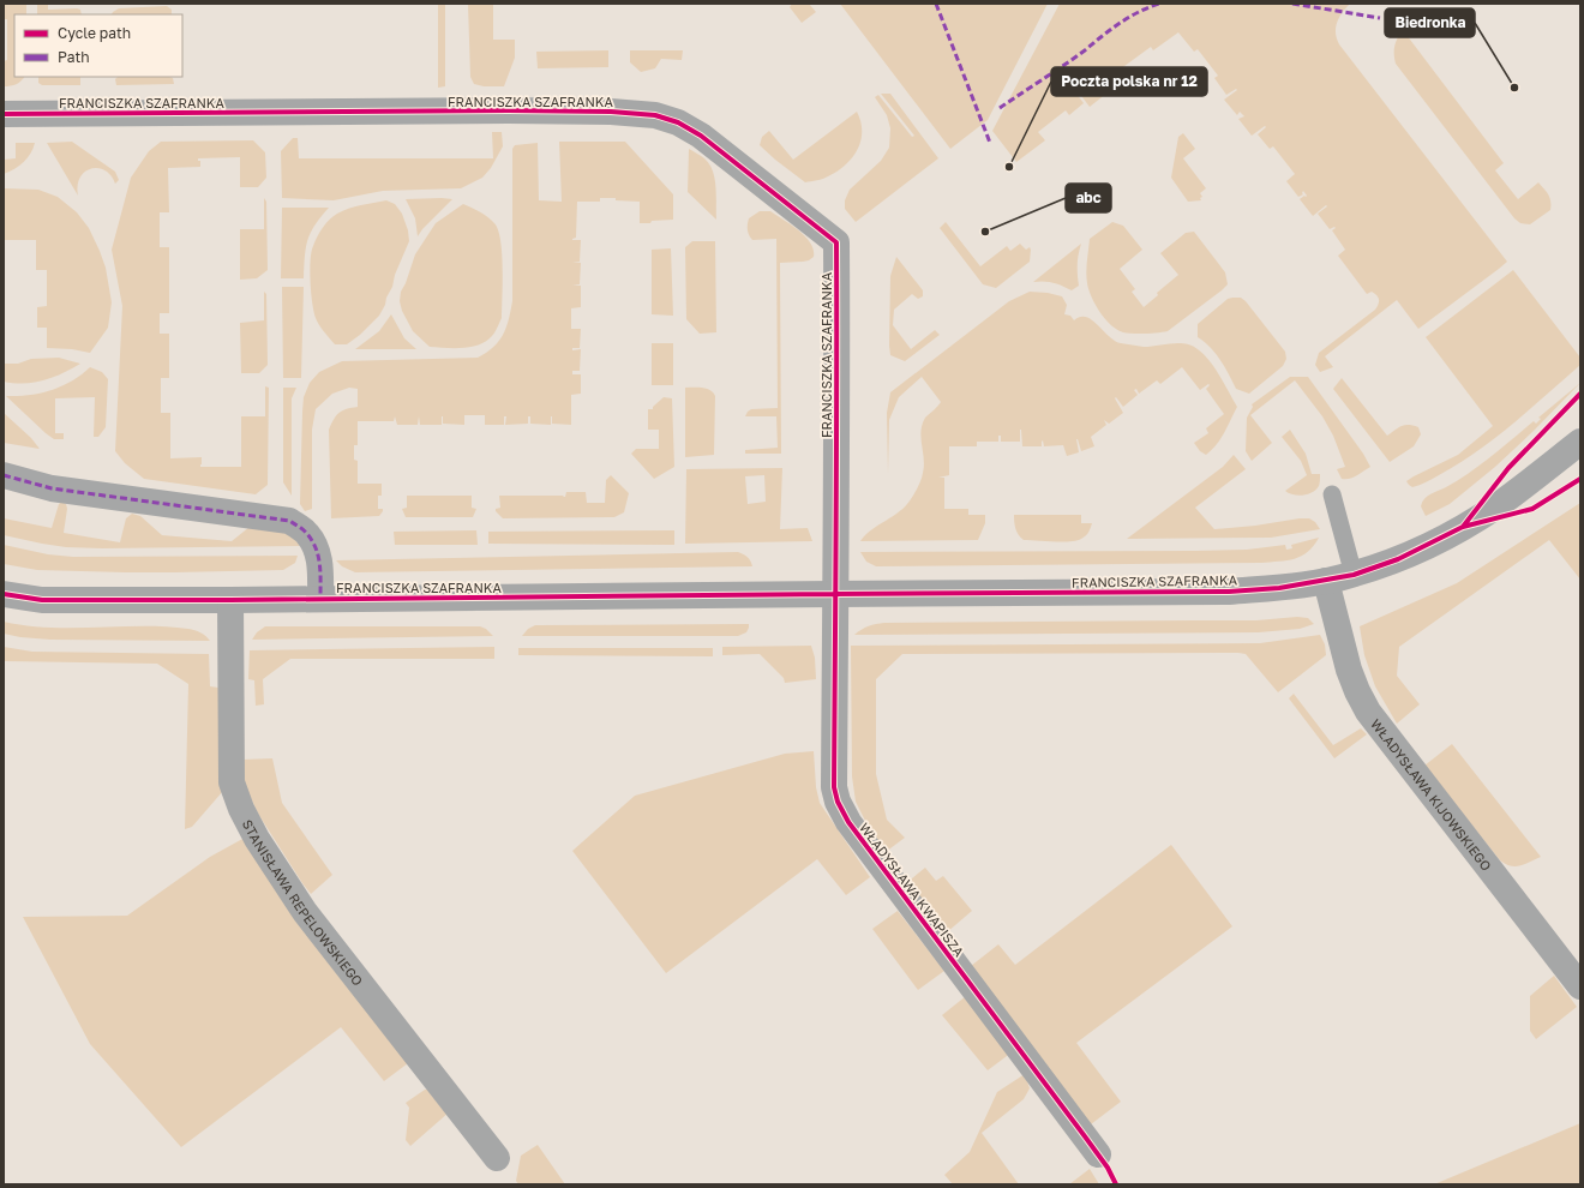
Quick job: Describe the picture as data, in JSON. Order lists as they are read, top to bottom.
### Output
{
  "streets": {
    "street": [
      "FRANCISZKA SZAFRANKA",
      "WŁADYSŁAWA KIJOWSKIEGO",
      "WŁADYSŁAWA KWAPISZA",
      "STANISŁAWA REPELOWSKIEGO"
    ]
  },
  "crossings": [
    ["FRANCISZKA SZAFRANKA", "WŁADYSŁAWA KIJOWSKIEGO"],
    ["FRANCISZKA SZAFRANKA", "WŁADYSŁAWA KWAPISZA"],
    ["FRANCISZKA SZAFRANKA", "STANISŁAWA REPELOWSKIEGO"]
  ],
  "places": ["Biedronka", "Poczta polska nr 12", "abc"],
  "legend": ["Cycle path", "Path"]
}
